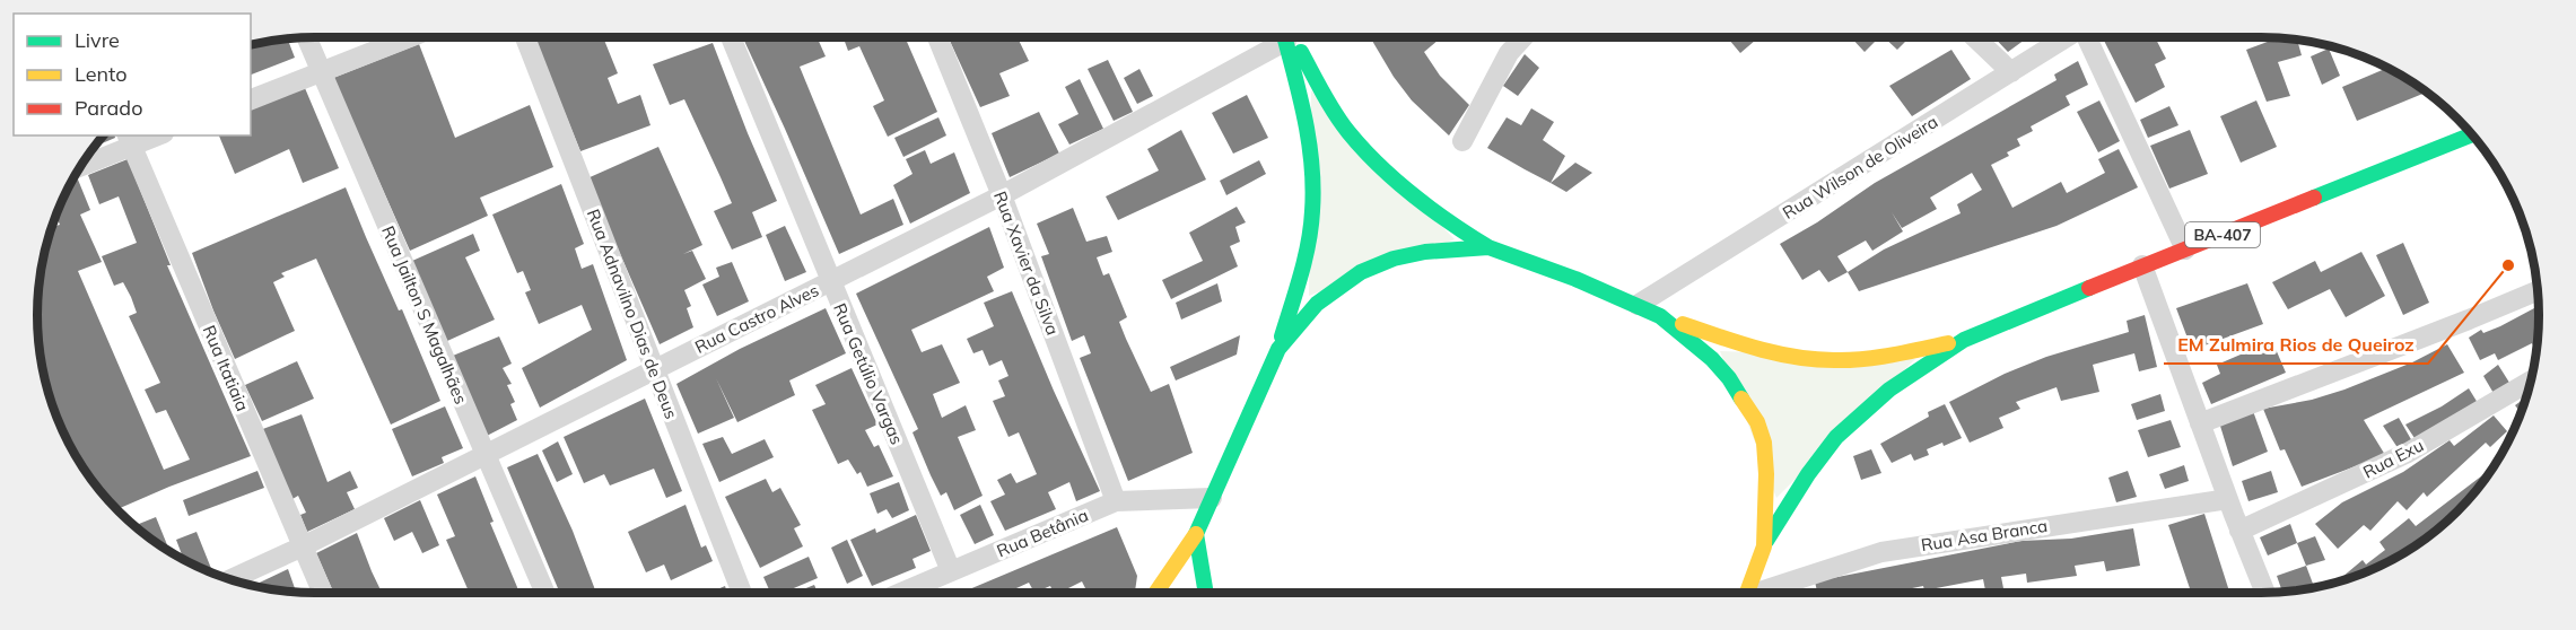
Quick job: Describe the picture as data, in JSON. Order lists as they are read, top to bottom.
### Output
{
  "streets": {
    "main road": ["BA-407"],
    "street": [
      "Rua Wilson de Oliveira",
      "Rua Xavier da Silva",
      "Rua Adnavilno Dias de Deus",
      "Rua Jailton S Magalhães",
      "Rua Castro Alves",
      "Rua Itatiaia",
      "Rua Getúlio Vargas",
      "Rua Exu",
      "Rua Betânia",
      "Rua Asa Branca"
    ]
  },
  "crossings": [
    ["Rua Xavier da Silva", "Rua Castro Alves"],
    ["Rua Xavier da Silva", "Rua Betânia"],
    ["Rua Adnavilno Dias de Deus", "Rua Castro Alves"],
    ["Rua Jailton S Magalhães", "Rua Castro Alves"],
    ["Rua Castro Alves", "Rua Itatiaia"],
    ["Rua Castro Alves", "Rua Getúlio Vargas"],
    ["Rua Getúlio Vargas", "Rua Betânia"]
  ],
  "places": ["EM Zulmira Rios de Queiroz"],
  "legend": ["Livre", "Lento", "Parado"]
}
